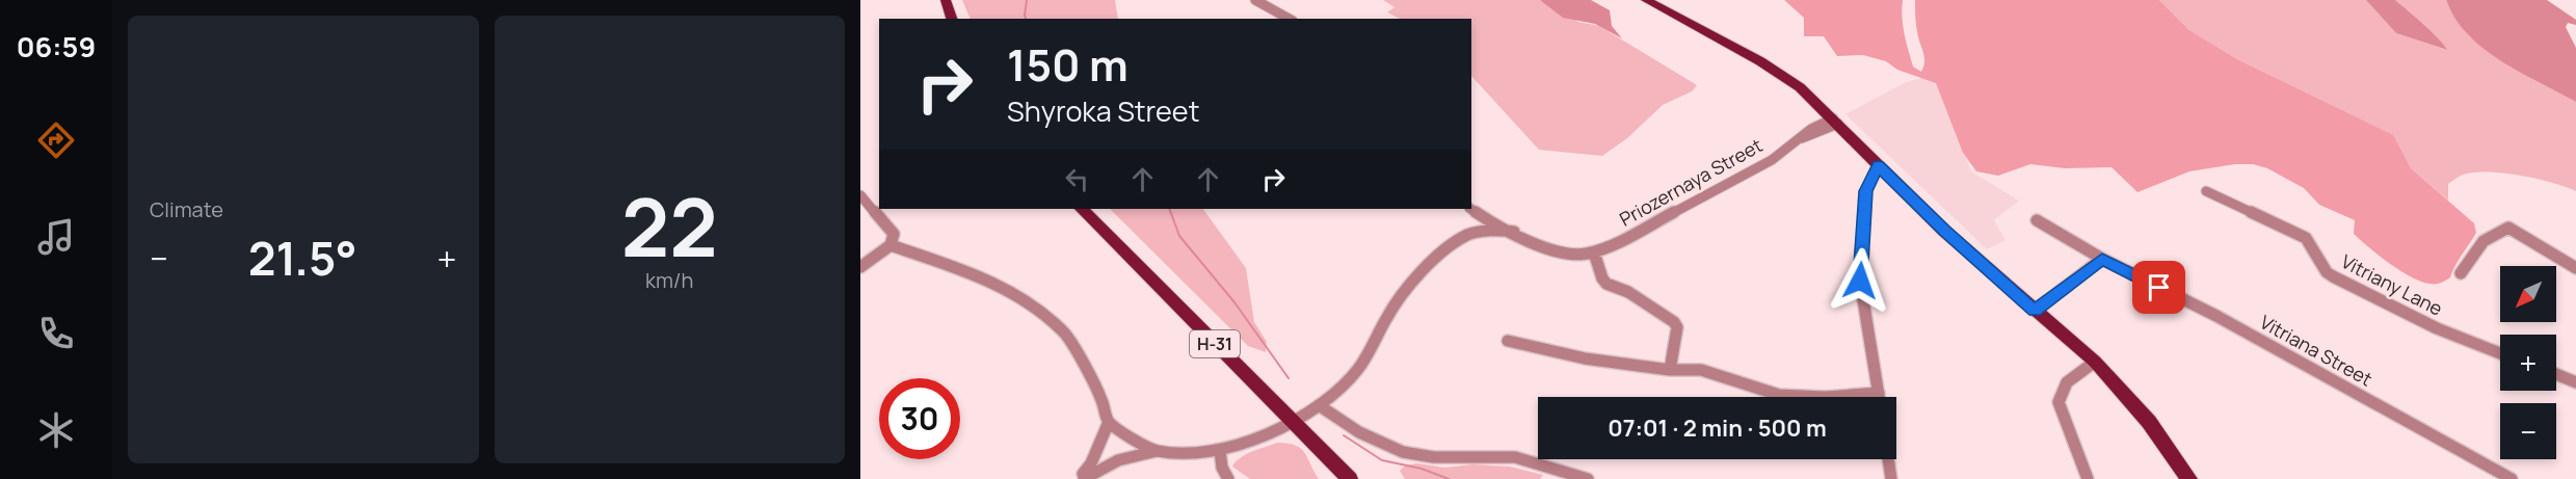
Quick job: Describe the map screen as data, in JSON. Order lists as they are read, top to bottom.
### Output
{
  "streets": {
    "main road": ["Н-31"],
    "street": ["Priozernaya Street", "Vitriany Lane", "Vitriana Street"]
  },
  "north": "bottom left",
  "page": {
    "tabs": "06:59",
    "tile": [
      "Climate",
      ["22", "km/h"]
    ],
    "turn": ["150 m", "Shyroka Street"],
    "heat": ["−", "21.5°", "+"],
    "map_buttons": ["+", "−"],
    "limit": "30",
    "trip": "07:01 · 2 min · 500 m"
  }
}
